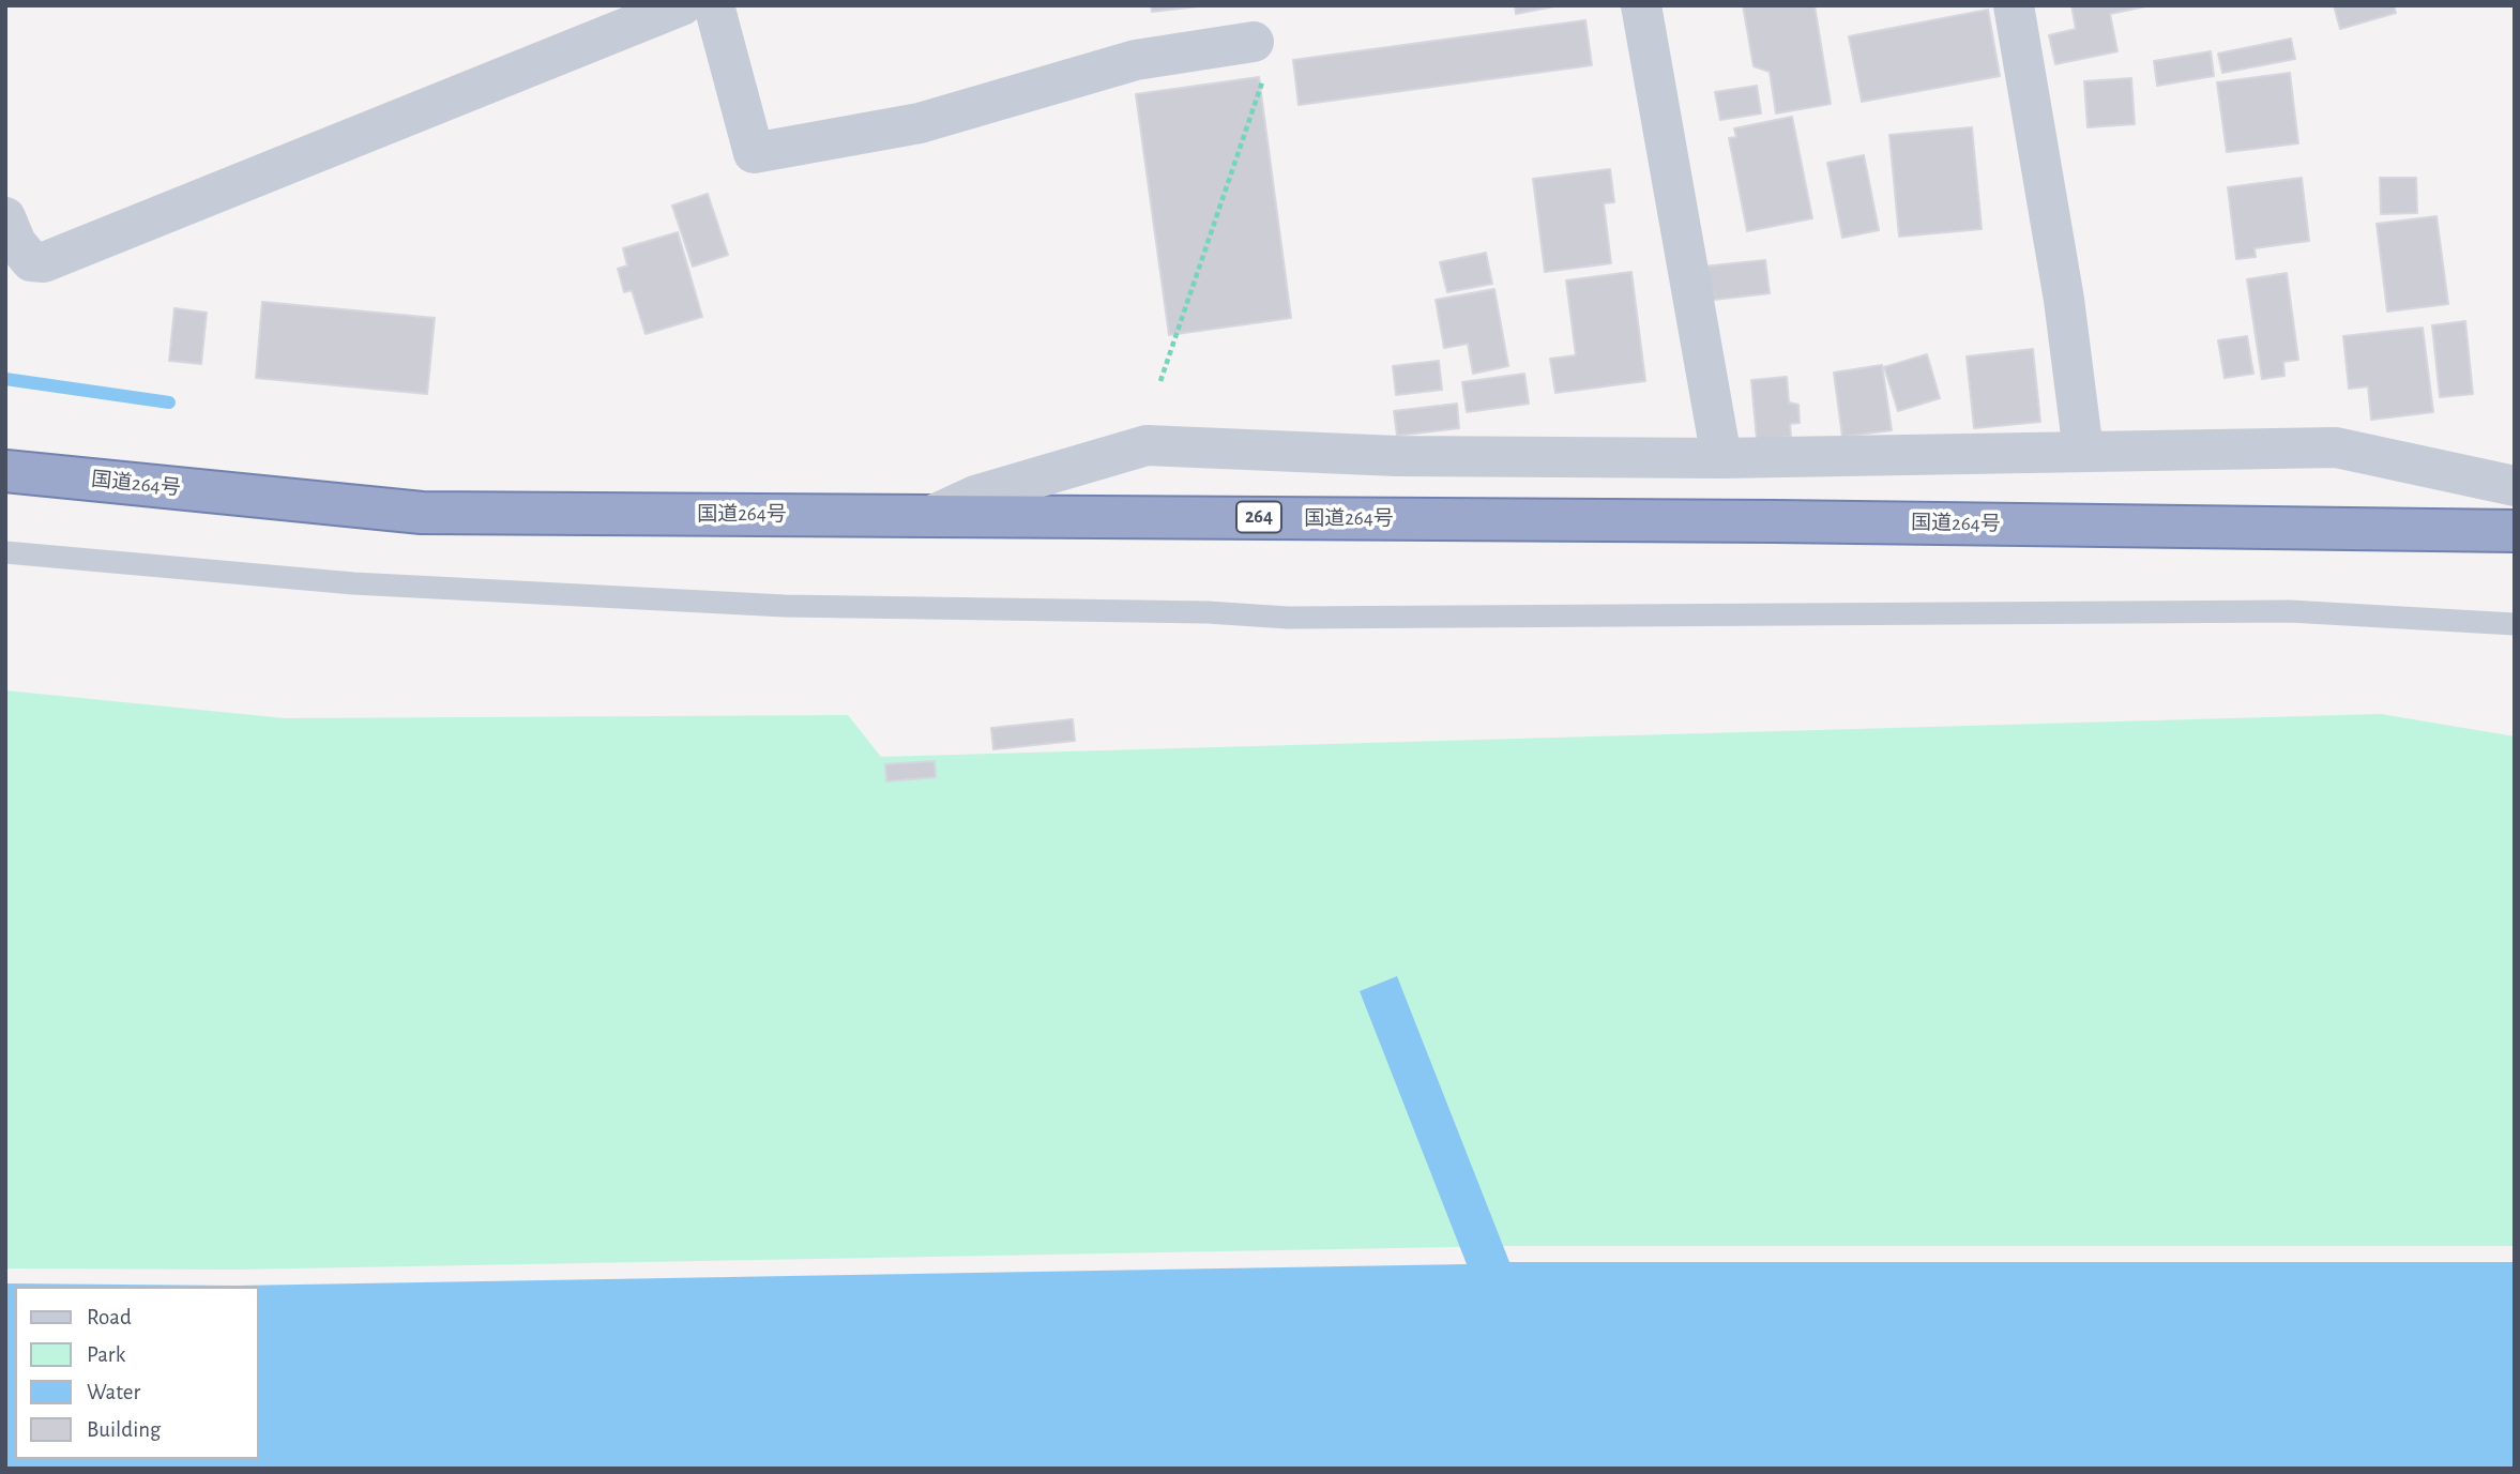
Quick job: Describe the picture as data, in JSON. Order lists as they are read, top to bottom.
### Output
{
  "streets": {
    "highway": ["国道264号", "264"]
  },
  "legend": [
    "Road",
    "Park",
    "Water",
    "Building"
  ]
}
